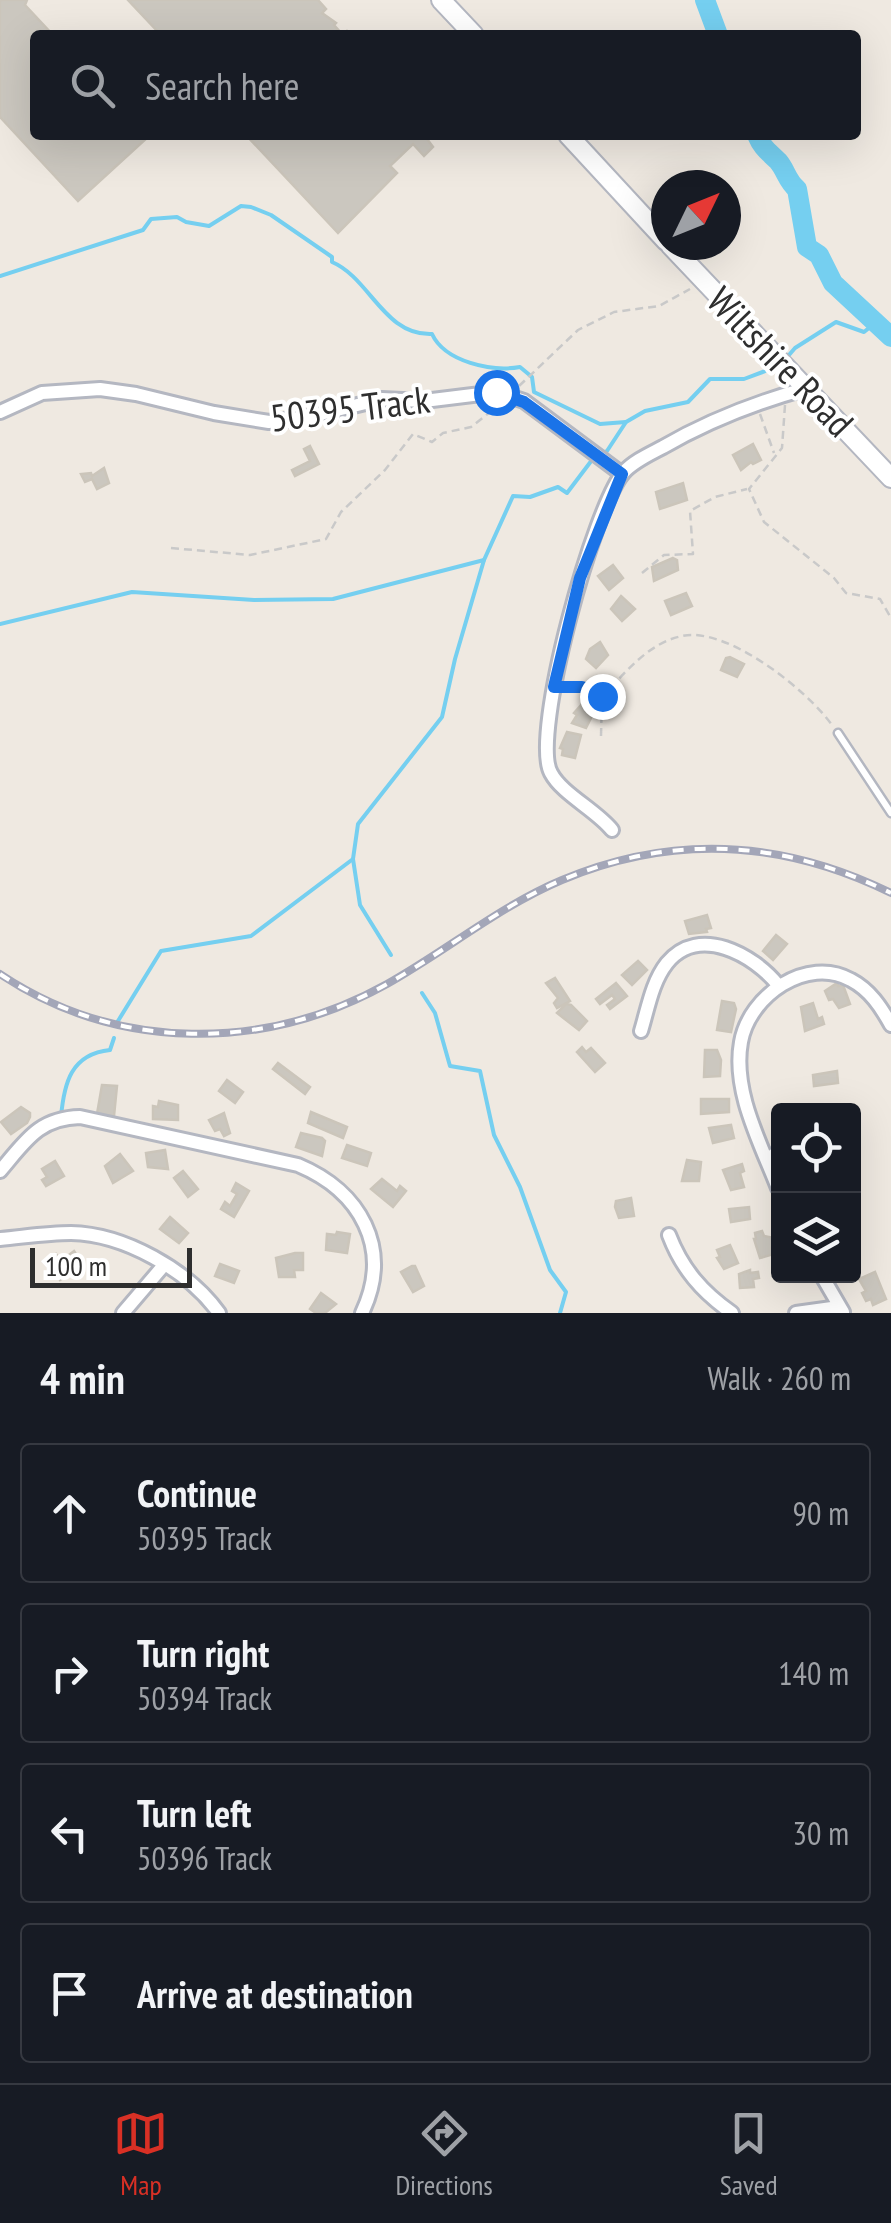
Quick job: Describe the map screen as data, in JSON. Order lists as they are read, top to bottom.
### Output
{
  "streets": {
    "street": ["Wiltshire Road", "50395 Track"]
  },
  "scale_bar": "100 m",
  "north": "top right",
  "page": {
    "search": "Search here",
    "scale": "100 m",
    "heading": ["4 min", "Walk · 260 m"],
    "list": [
      ["Continue", "50395 Track", "90 m"],
      ["Turn right", "50394 Track", "140 m"],
      ["Turn left", "50396 Track", "30 m"],
      "Arrive at destination"
    ],
    "nav": ["Map", "Directions", "Saved"]
  }
}
